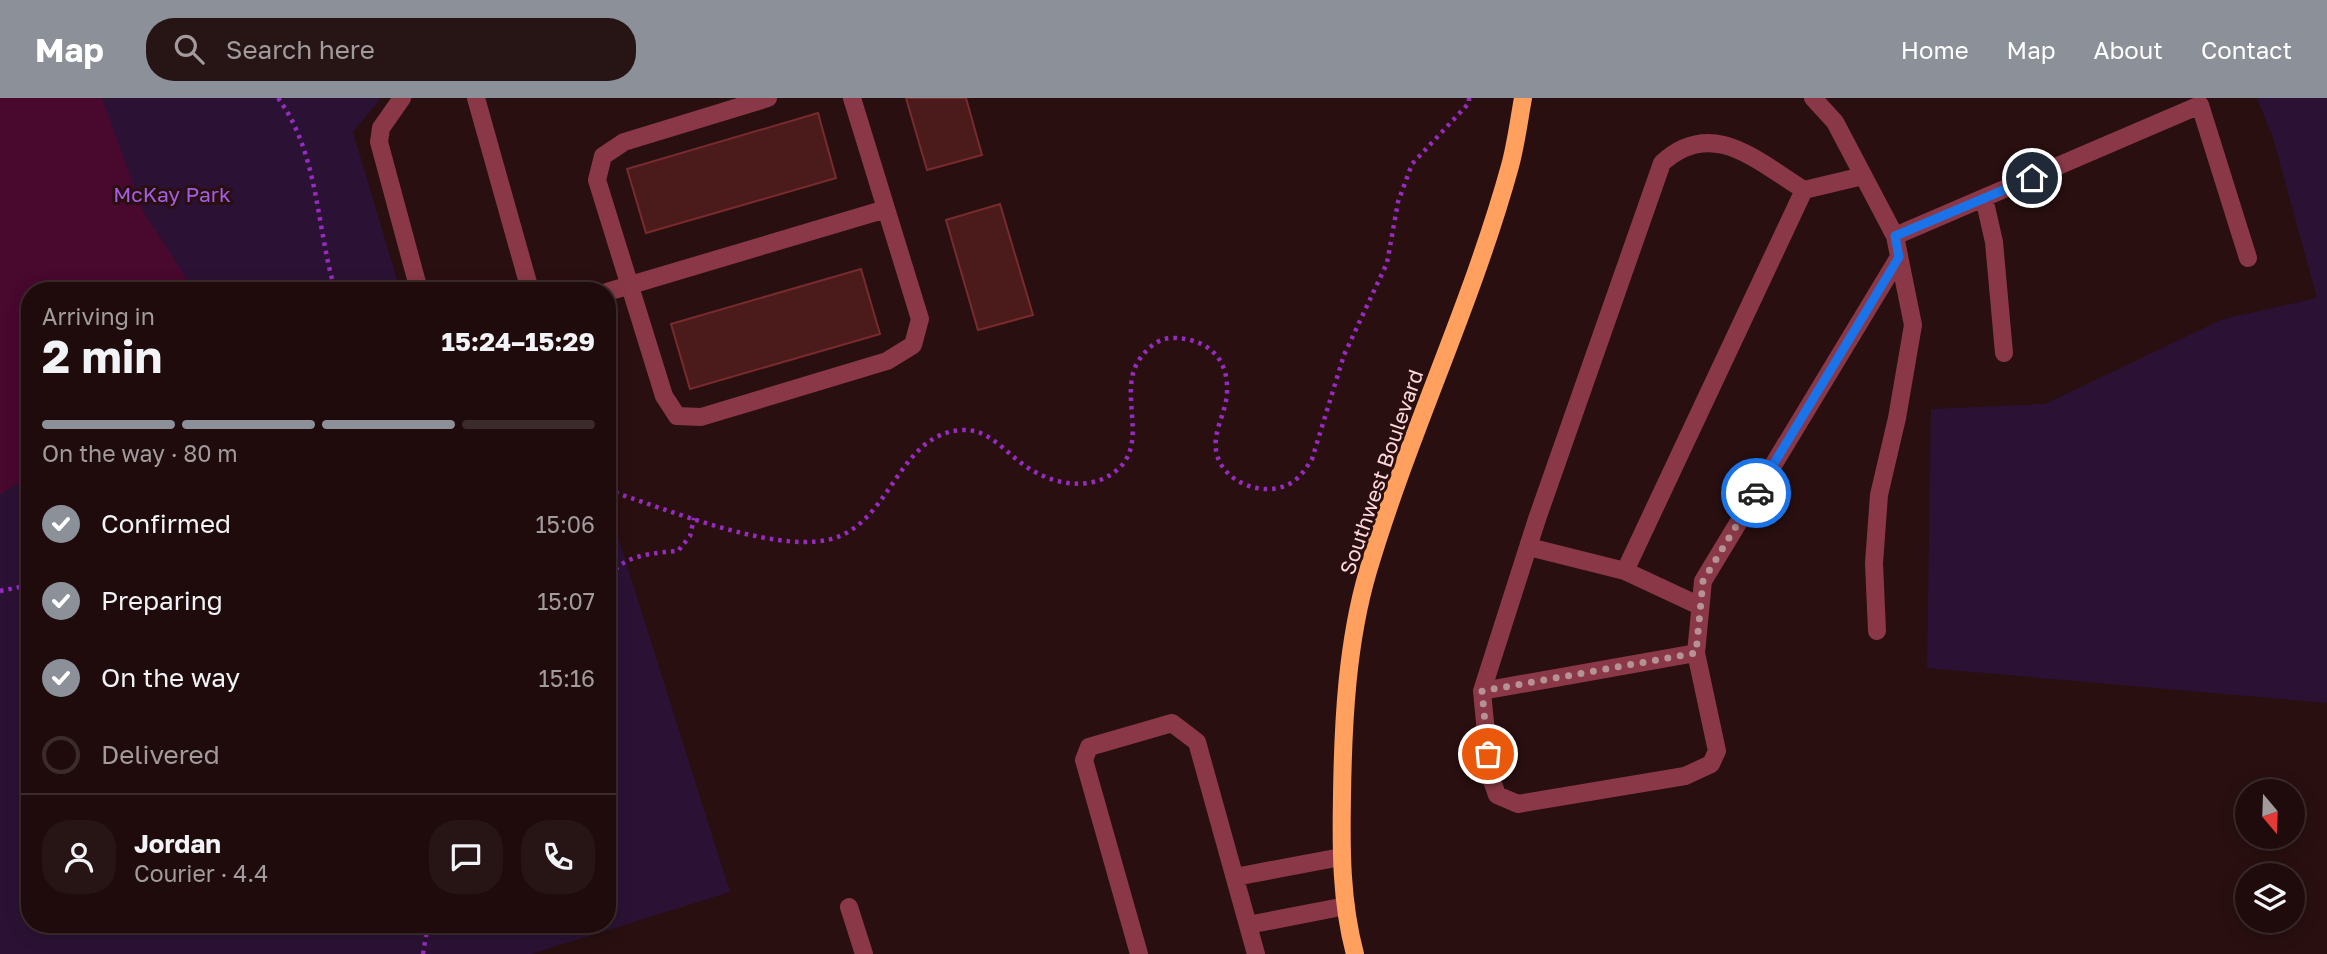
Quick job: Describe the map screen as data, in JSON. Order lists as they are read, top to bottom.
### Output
{
  "streets": {
    "main road": ["Southwest Boulevard"]
  },
  "parks": ["McKay Park"],
  "north": "bottom",
  "page": {
    "header": "Map",
    "search": "Search here",
    "nav": [
      "Home",
      "Map",
      "About",
      "Contact"
    ],
    "heading": ["2 min", "Arriving in", "15:24–15:29"],
    "panel": ["Jordan", "Courier · 4.4"],
    "bar": "On the way · 80 m",
    "list": [
      ["Confirmed", "15:06"],
      ["Preparing", "15:07"],
      ["On the way", "15:16"],
      "Delivered"
    ]
  }
}
